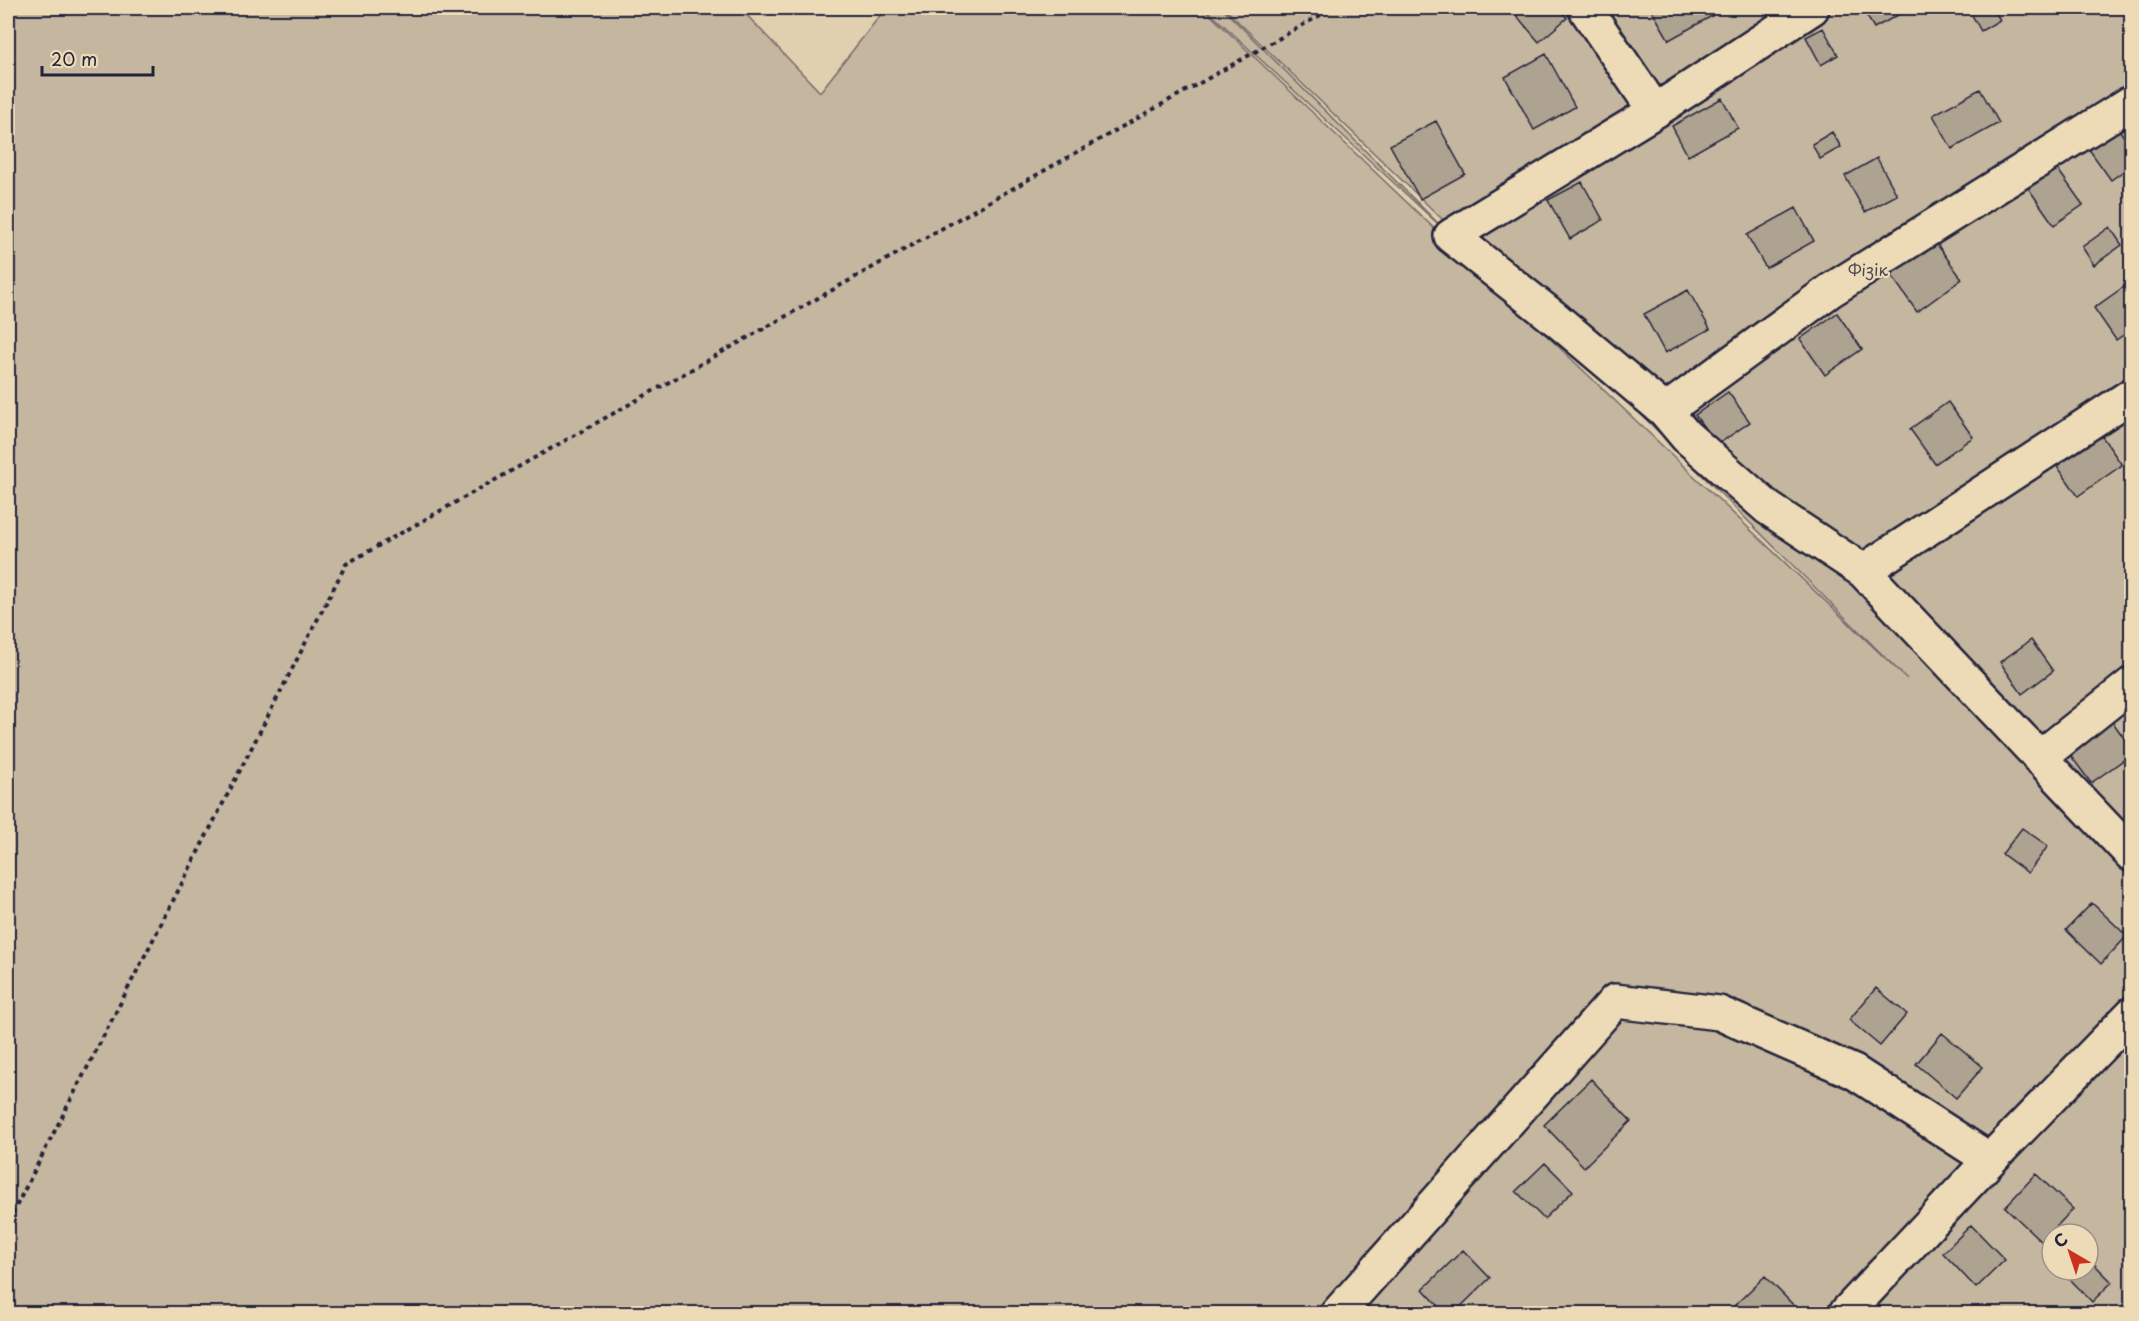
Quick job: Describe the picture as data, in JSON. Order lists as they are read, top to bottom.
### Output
{
  "parks": ["Фізік"],
  "scale_bar": "20 m",
  "north": "top left"
}
